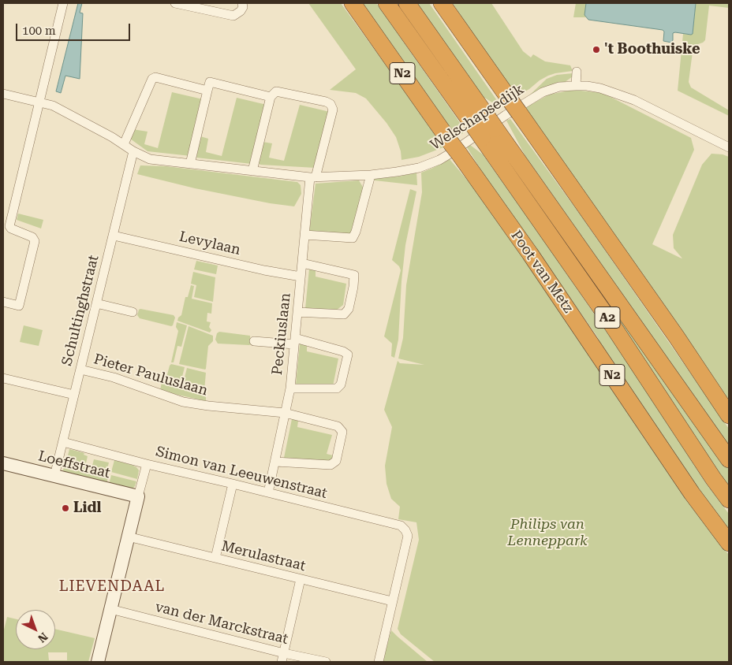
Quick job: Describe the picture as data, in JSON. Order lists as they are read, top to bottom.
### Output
{
  "streets": {
    "highway": ["N2", "Poot van Metz", "A2"],
    "street": [
      "Welschapsedijk",
      "Levylaan",
      "Schultinghstraat",
      "Peckiuslaan",
      "Pieter Pauluslaan",
      "Loeffstraat",
      "Simon van Leeuwenstraat",
      "Merulastraat",
      "van der Marckstraat"
    ]
  },
  "crossings": [
    ["Welschapsedijk", "Schultinghstraat"],
    ["Welschapsedijk", "Peckiuslaan"],
    ["Levylaan", "Schultinghstraat"],
    ["Levylaan", "Peckiuslaan"],
    ["Schultinghstraat", "Pieter Pauluslaan"],
    ["Schultinghstraat", "Loeffstraat"],
    ["Schultinghstraat", "Simon van Leeuwenstraat"],
    ["Peckiuslaan", "Pieter Pauluslaan"],
    ["Peckiuslaan", "Simon van Leeuwenstraat"],
    ["Simon van Leeuwenstraat", "Merulastraat"]
  ],
  "districts": ["LIEVENDAAL"],
  "parks": ["Philips van Lenneppark"],
  "places": ["'t Boothuiske", "Lidl"],
  "scale_bar": "100 m",
  "north": "bottom right"
}
